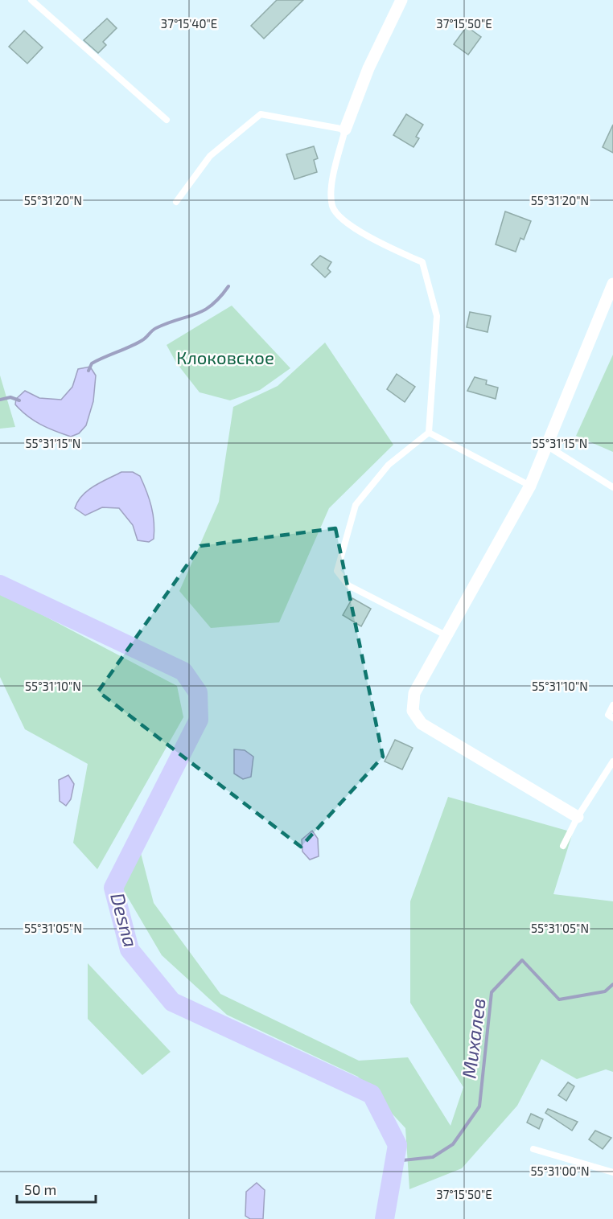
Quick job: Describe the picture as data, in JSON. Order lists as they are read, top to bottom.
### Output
{
  "water": ["Desna", "Михалев"],
  "parks": ["Клоковское"],
  "scale_bar": "50 m",
  "coordinates": [
    "37°15'40\"E",
    "37°15'50\"E",
    "55°31'20\"N",
    "55°31'15\"N",
    "55°31'10\"N",
    "55°31'05\"N",
    "55°31'00\"N"
  ]
}
